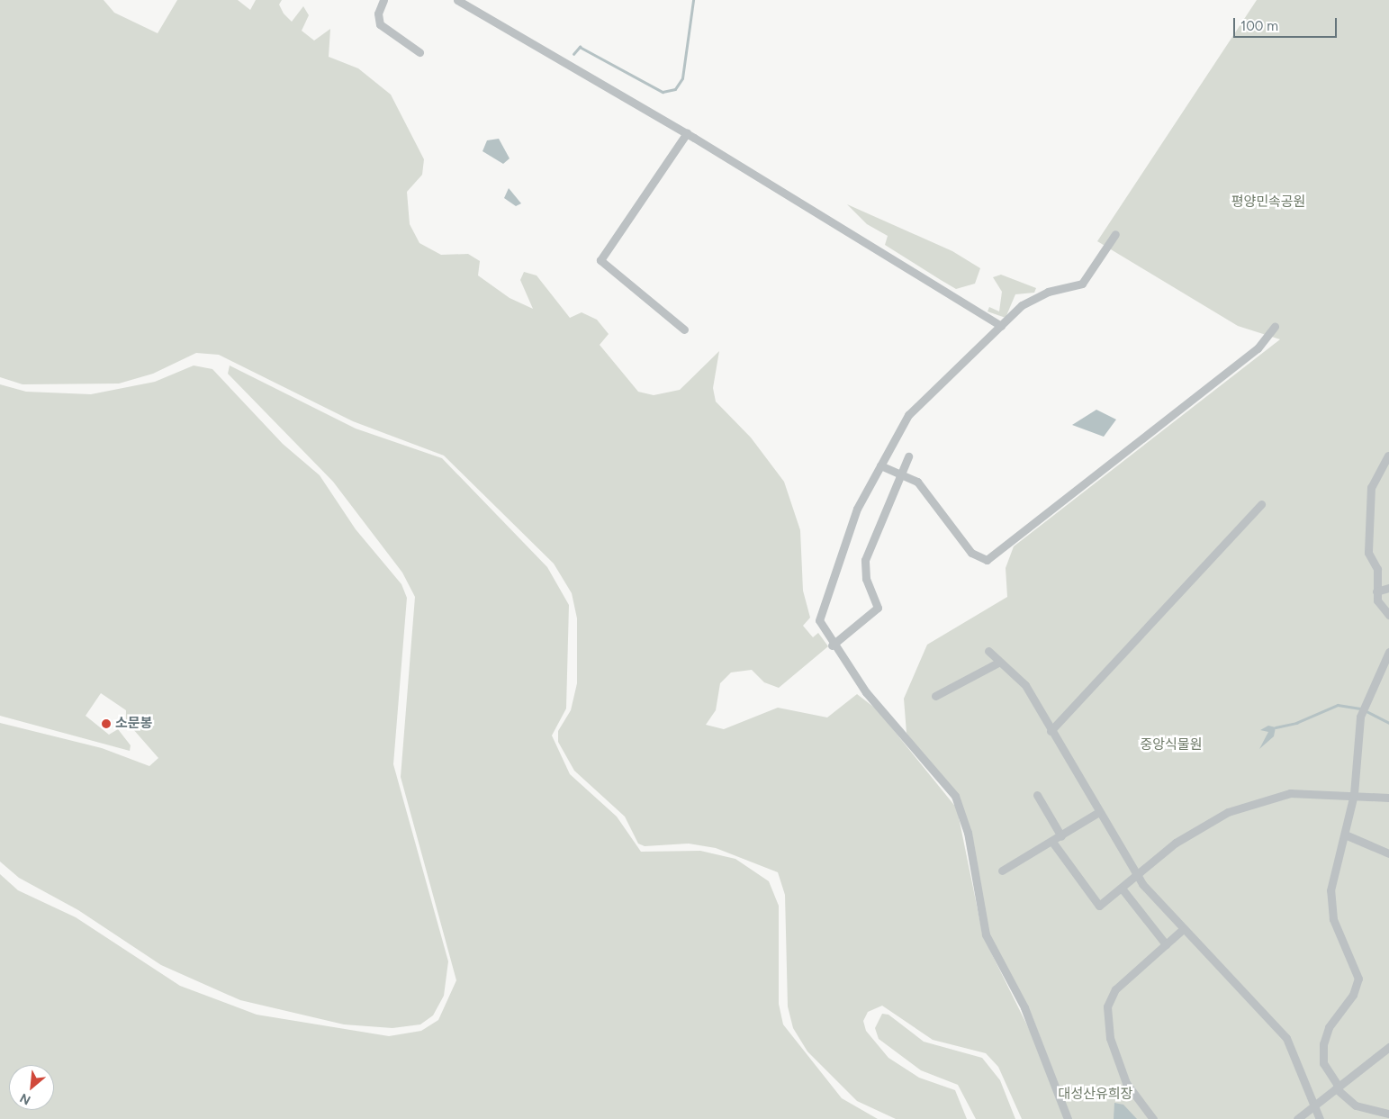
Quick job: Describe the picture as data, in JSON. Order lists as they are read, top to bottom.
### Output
{
  "parks": ["평양민속공원", "중앙식물원", "대성산유희장"],
  "places": ["소문봉"],
  "scale_bar": "100 m",
  "north": "bottom left"
}
